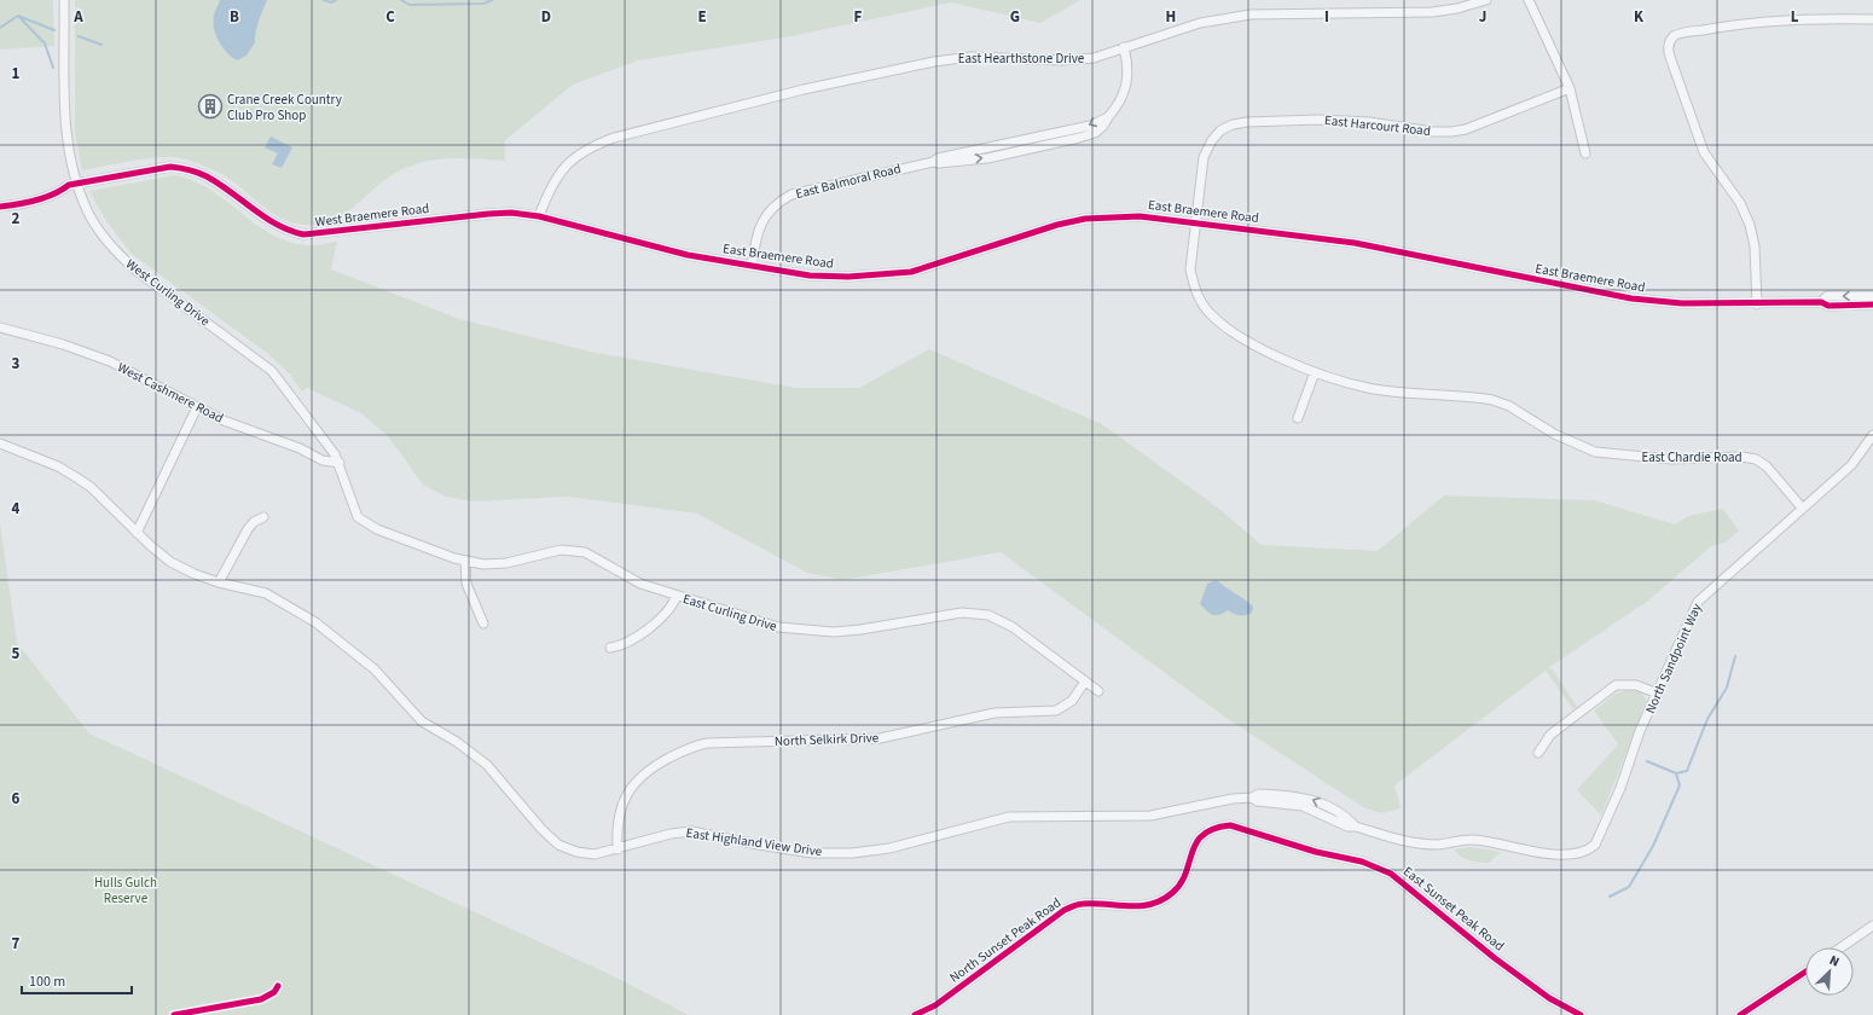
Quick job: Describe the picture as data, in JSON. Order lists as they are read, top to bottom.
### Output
{
  "streets": {
    "street": [
      "East Hearthstone Drive",
      "East Harcourt Road",
      "East Balmoral Road",
      "East Braemere Road",
      "West Braemere Road",
      "West Curling Drive",
      "West Cashmere Road",
      "East Chardie Road",
      "East Curling Drive",
      "North Sandpoint Way",
      "North Selkirk Drive",
      "East Highland View Drive",
      "East Sunset Peak Road",
      "North Sunset Peak Road"
    ]
  },
  "crossings": [
    ["East Hearthstone Drive", "East Balmoral Road"],
    ["East Hearthstone Drive", "East Braemere Road"],
    ["East Hearthstone Drive", "West Braemere Road"],
    ["East Harcourt Road", "East Braemere Road"],
    ["East Harcourt Road", "East Chardie Road"],
    ["East Balmoral Road", "East Braemere Road"],
    ["East Braemere Road", "West Braemere Road"],
    ["East Braemere Road", "East Chardie Road"],
    ["West Braemere Road", "West Curling Drive"],
    ["West Curling Drive", "West Cashmere Road"],
    ["West Curling Drive", "East Curling Drive"],
    ["East Chardie Road", "North Sandpoint Way"],
    ["East Curling Drive", "North Selkirk Drive"],
    ["North Sandpoint Way", "East Highland View Drive"],
    ["North Selkirk Drive", "East Highland View Drive"],
    ["East Sunset Peak Road", "North Sunset Peak Road"]
  ],
  "parks": ["Hulls Gulch Reserve"],
  "places": {
    "building": ["Crane Creek Country Club Pro Shop"]
  },
  "scale_bar": "100 m",
  "north": "top right",
  "grid": {
    "columns": [
      "A",
      "B",
      "C",
      "D",
      "E",
      "F",
      "G",
      "H",
      "I",
      "J",
      "K",
      "L"
    ],
    "rows": [
      "1",
      "2",
      "3",
      "4",
      "5",
      "6",
      "7"
    ]
  }
}
